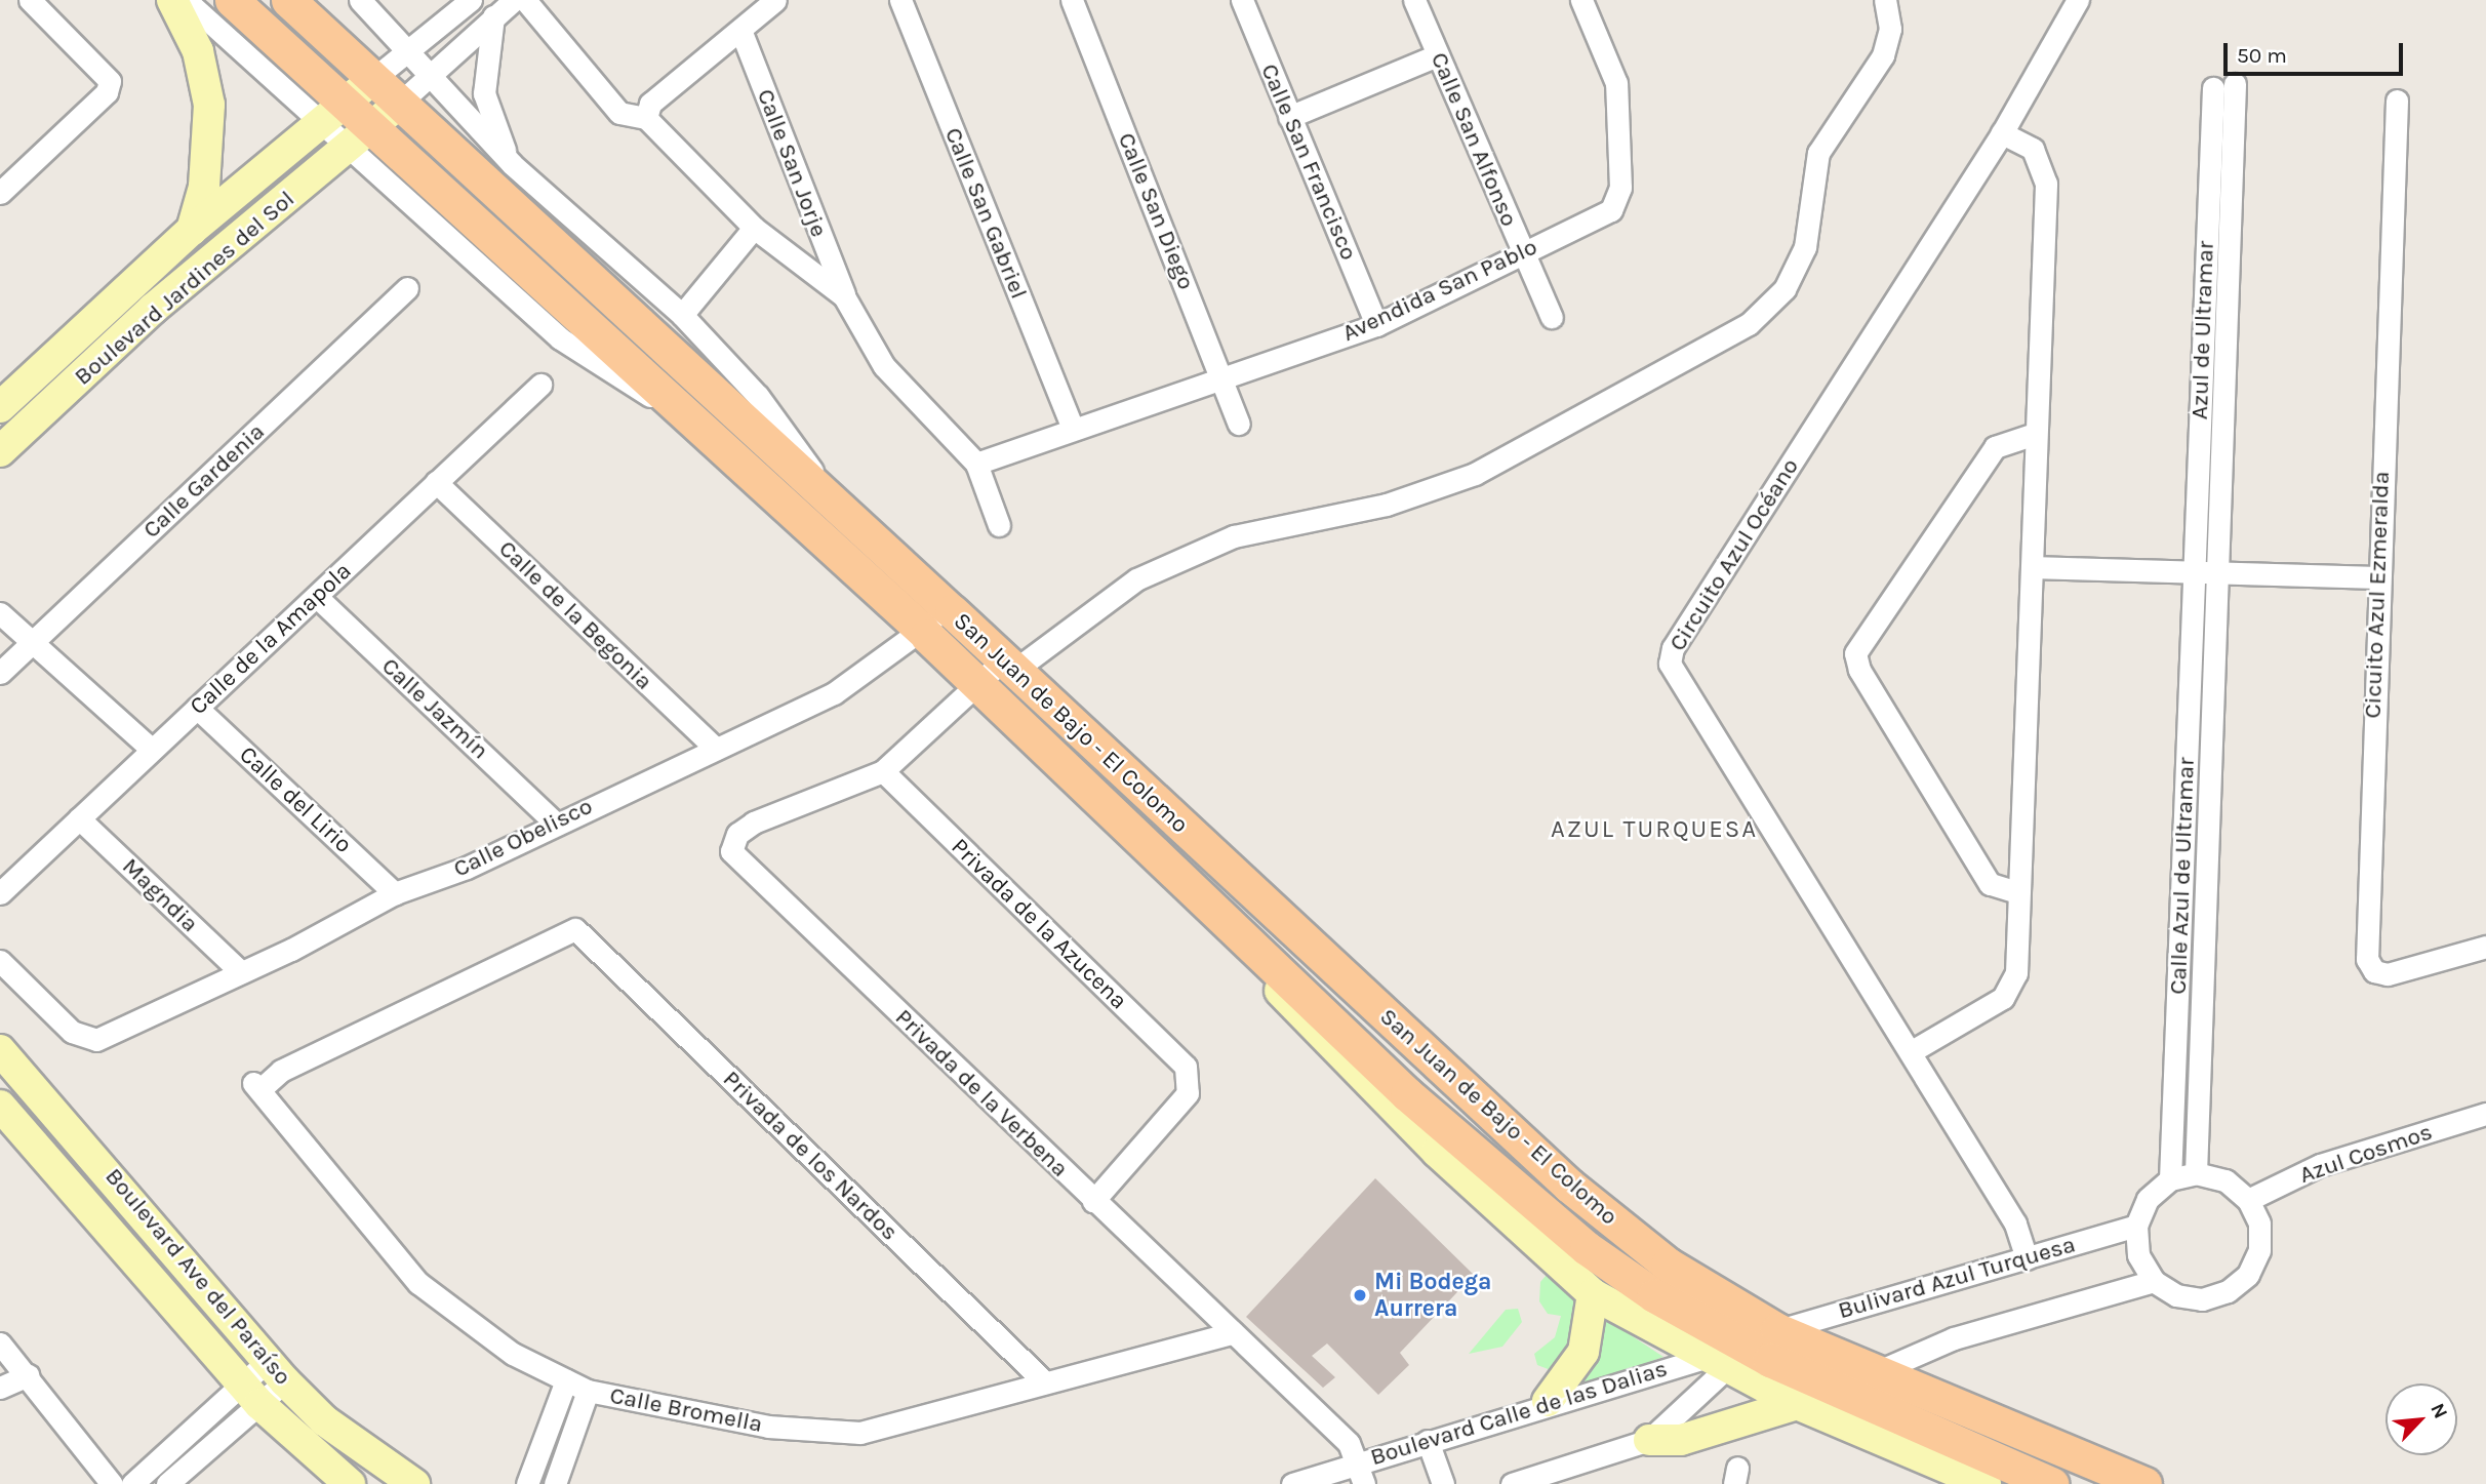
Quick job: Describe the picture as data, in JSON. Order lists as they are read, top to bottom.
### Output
{
  "streets": {
    "main road": ["San Juan de Bajo - El Colomo"],
    "street": [
      "Calle San Alfonso",
      "Calle San Francisco",
      "Calle San Jorje",
      "Calle San Diego",
      "Calle San Gabriel",
      "Boulevard Jardines del Sol",
      "Avendida San Pablo",
      "Azul de Ultramar",
      "Calle Gardenia",
      "Circuito Azul Océano",
      "Cicuito Azul Ezmeralda",
      "Calle de la Begonia",
      "Calle de la Amapola",
      "Calle Jazmín",
      "Calle del Lirio",
      "Calle Obelisco",
      "Calle Azul de Ultramar",
      "Magndia",
      "Privada de la Azucena",
      "Privada de la Verbena",
      "Azul Cosmos",
      "Privada de los Nardos",
      "Boulevard Ave del Paraíso",
      "Bulivard Azul Turquesa",
      "Calle Bromella",
      "Boulevard Calle de las Dalias"
    ]
  },
  "crossings": [
    ["Calle San Alfonso", "Avendida San Pablo"],
    ["Calle San Francisco", "Avendida San Pablo"],
    ["Calle San Diego", "Avendida San Pablo"],
    ["Calle San Gabriel", "Avendida San Pablo"],
    ["Boulevard Jardines del Sol", "San Juan de Bajo - El Colomo"],
    ["Azul de Ultramar", "Calle Azul de Ultramar"],
    ["Circuito Azul Océano", "Bulivard Azul Turquesa"],
    ["Calle de la Begonia", "Calle de la Amapola"],
    ["Calle de la Begonia", "Calle Obelisco"],
    ["Calle de la Amapola", "Calle Jazmín"],
    ["Calle de la Amapola", "Calle del Lirio"],
    ["Calle de la Amapola", "Magndia"],
    ["Calle Jazmín", "Calle Obelisco"],
    ["San Juan de Bajo - El Colomo", "Calle Obelisco"],
    ["San Juan de Bajo - El Colomo", "Bulivard Azul Turquesa"],
    ["San Juan de Bajo - El Colomo", "Boulevard Calle de las Dalias"],
    ["Calle del Lirio", "Calle Obelisco"],
    ["Calle Obelisco", "Magndia"],
    ["Calle Azul de Ultramar", "Azul Cosmos"],
    ["Calle Azul de Ultramar", "Bulivard Azul Turquesa"],
    ["Privada de la Azucena", "Privada de la Verbena"],
    ["Privada de la Verbena", "Calle Bromella"],
    ["Privada de la Verbena", "Boulevard Calle de las Dalias"],
    ["Azul Cosmos", "Bulivard Azul Turquesa"],
    ["Privada de los Nardos", "Calle Bromella"],
    ["Bulivard Azul Turquesa", "Boulevard Calle de las Dalias"]
  ],
  "districts": ["AZUL TURQUESA"],
  "places": ["Mi Bodega Aurrera"],
  "scale_bar": "50 m",
  "north": "top right"
}
